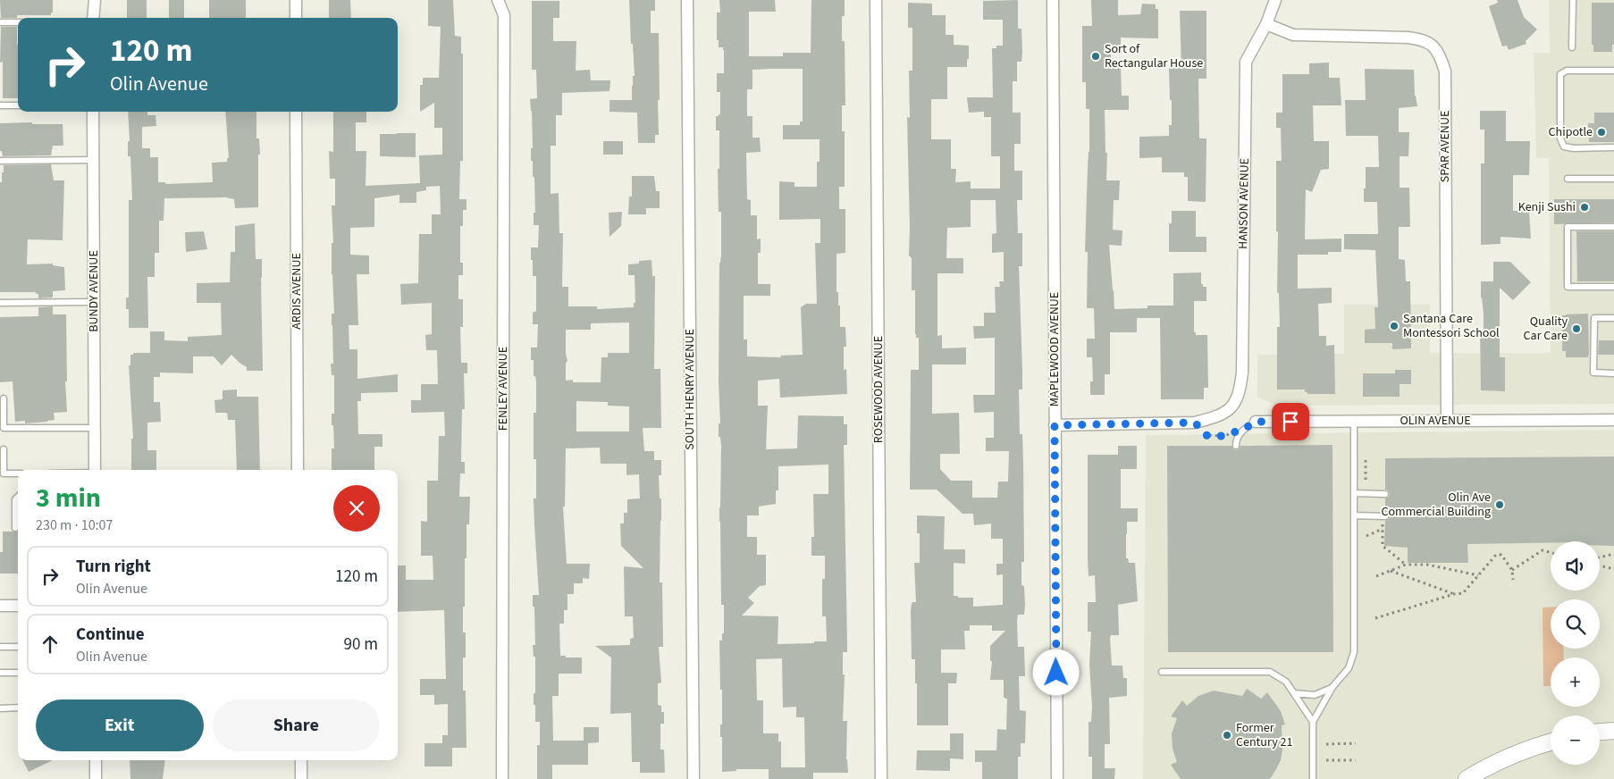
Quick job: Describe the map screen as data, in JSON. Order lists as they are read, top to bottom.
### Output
{
  "streets": {
    "street": [
      "SPAR AVENUE",
      "HANSON AVENUE",
      "BUNDY AVENUE",
      "ARDIS AVENUE",
      "MAPLEWOOD AVENUE",
      "FENLEY AVENUE",
      "SOUTH HENRY AVENUE",
      "ROSEWOOD AVENUE",
      "OLIN AVENUE"
    ]
  },
  "crossings": [
    ["SPAR AVENUE", "HANSON AVENUE"],
    ["SPAR AVENUE", "OLIN AVENUE"]
  ],
  "places": [
    "Sort of Rectangular House",
    "Chipotle",
    "Kenji Sushi",
    "Santana Care Montessori School",
    "Quality Car Care",
    "Olin Ave Commercial Building",
    "Former Century 21"
  ],
  "page": {
    "turn": ["120 m", "Olin Avenue"],
    "heading": ["3 min", "230 m · 10:07"],
    "map_buttons": ["+", "−"],
    "list": [
      {
        "name": "Turn right",
        "note": "Olin Avenue",
        "value": "120 m"
      },
      {
        "name": "Continue",
        "note": "Olin Avenue",
        "value": "90 m"
      }
    ],
    "buttons": ["Exit", "Share"]
  }
}
